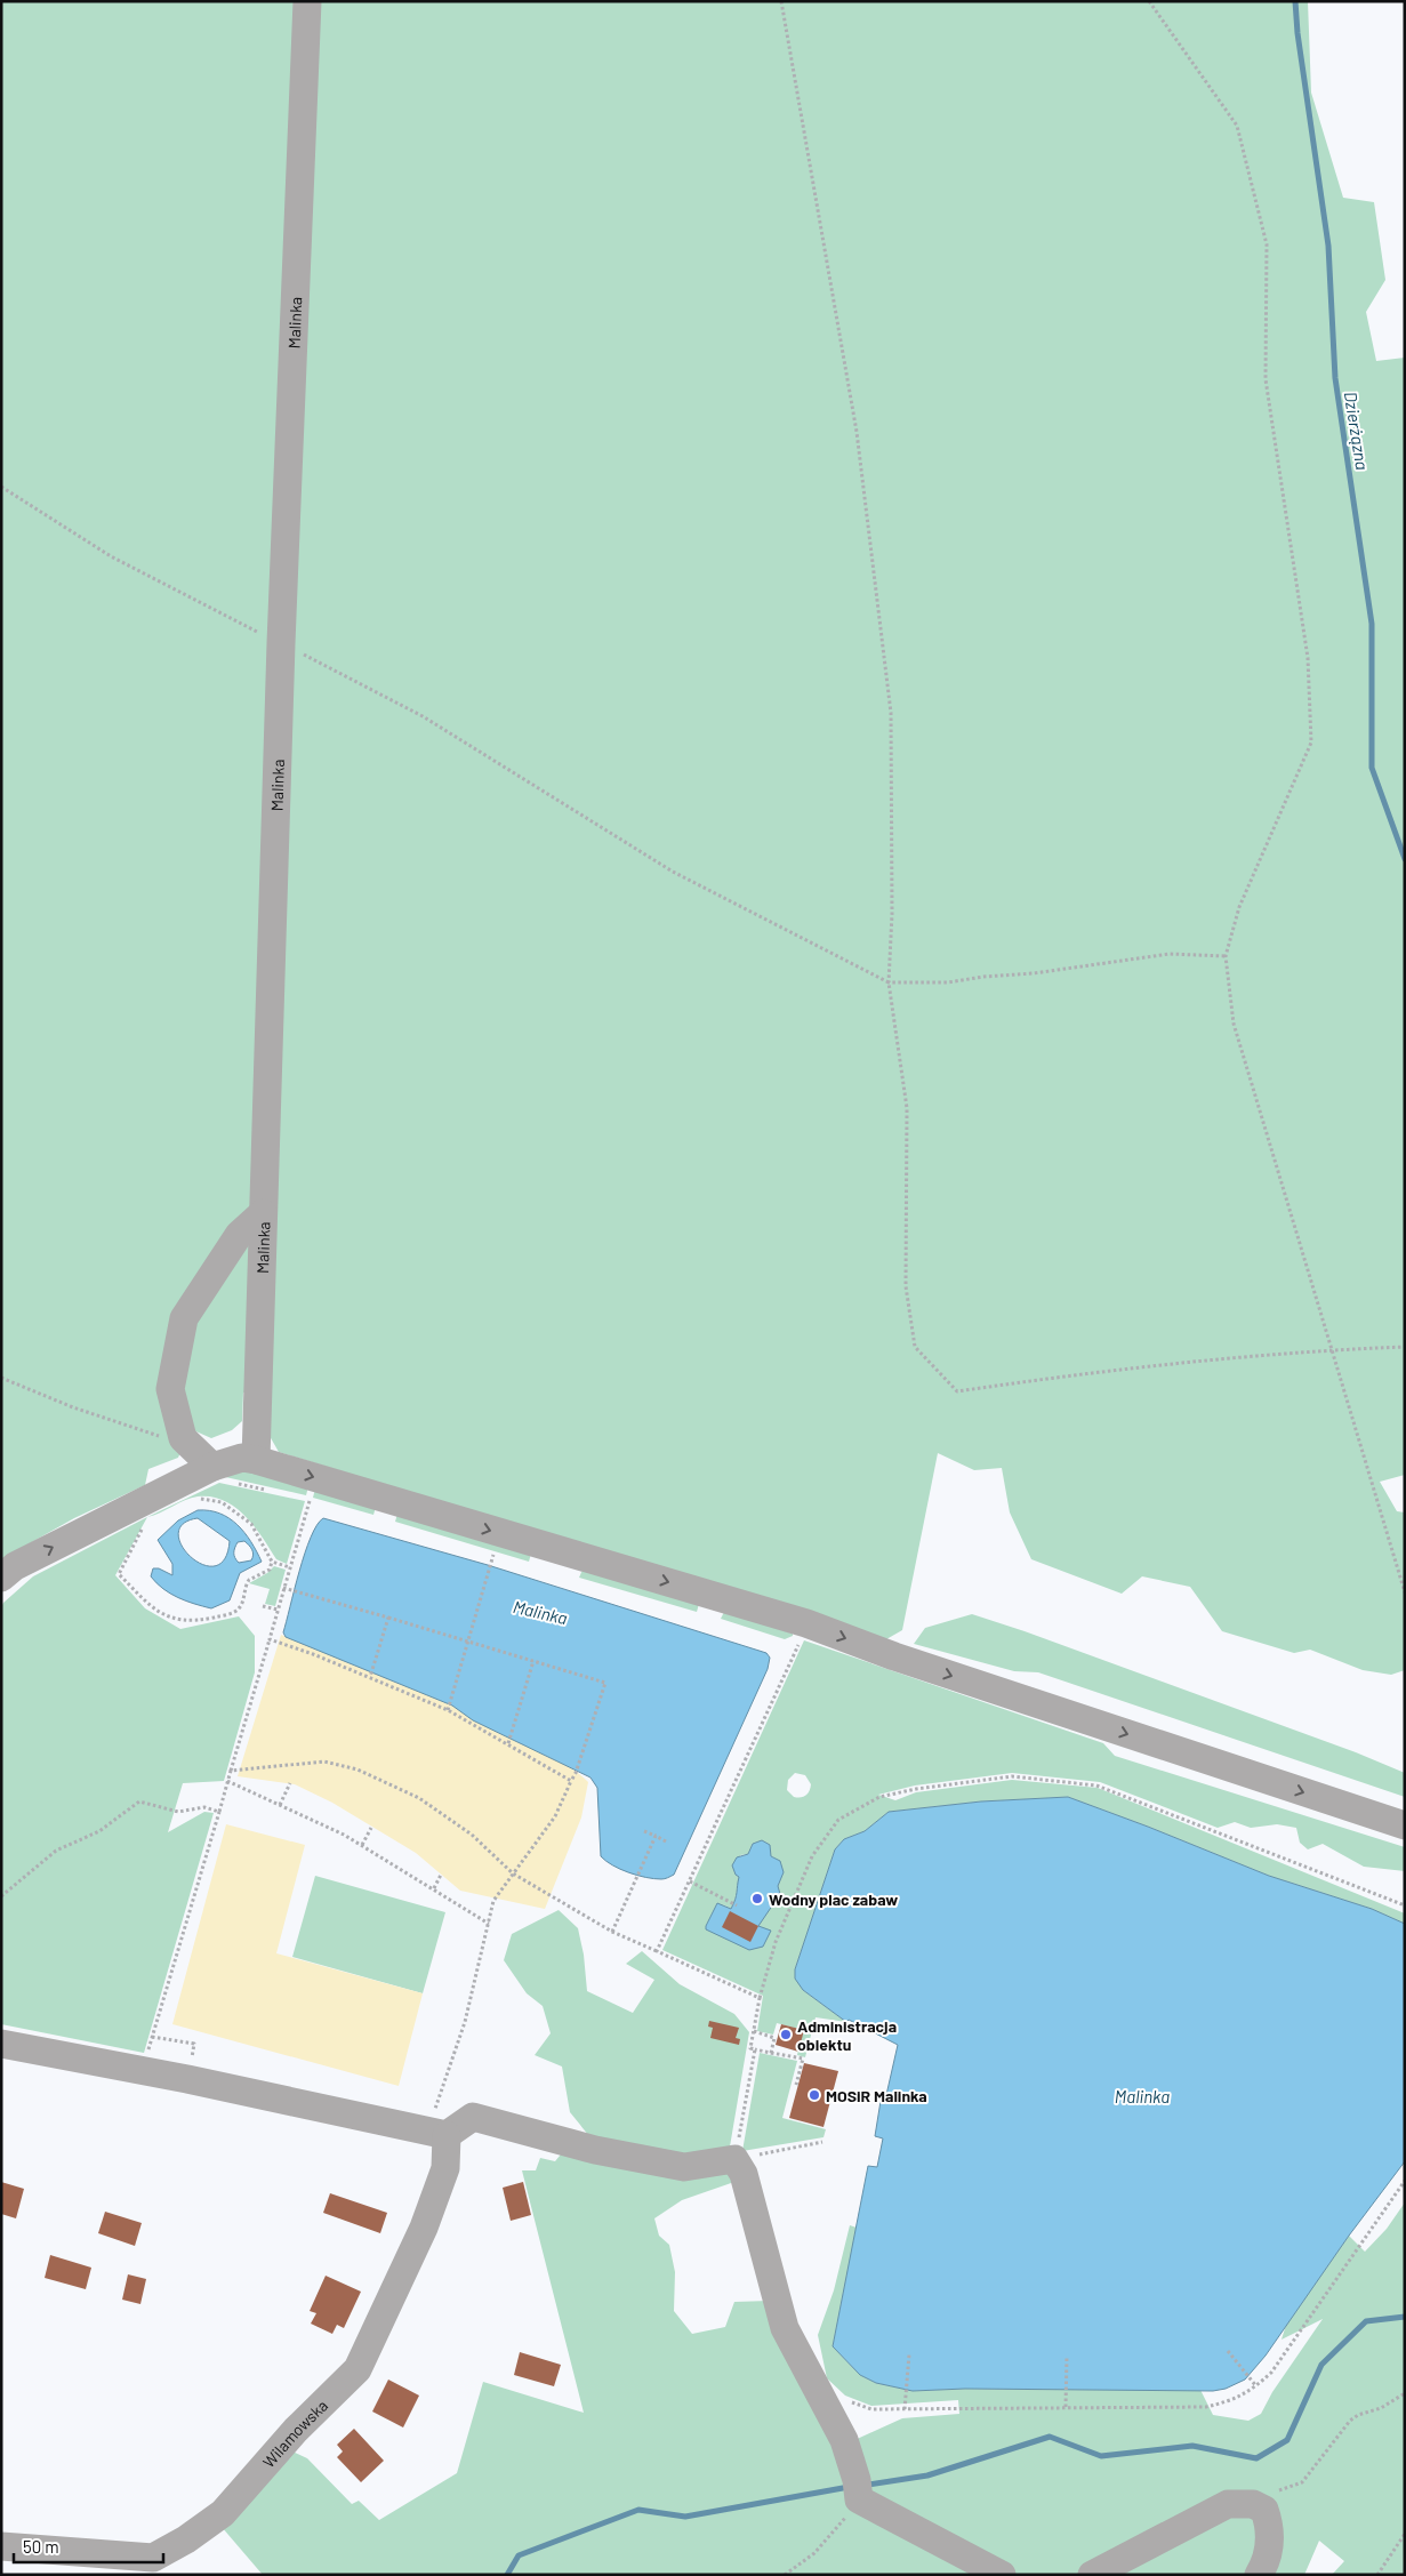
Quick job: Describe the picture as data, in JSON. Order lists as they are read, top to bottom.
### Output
{
  "streets": {
    "street": ["Malinka", "Wilamowska"]
  },
  "water": ["Dzierżązna", "Malinka"],
  "places": ["Wodny plac zabaw", "Administracja obiektu", "MOSiR Malinka"],
  "scale_bar": "50 m"
}
